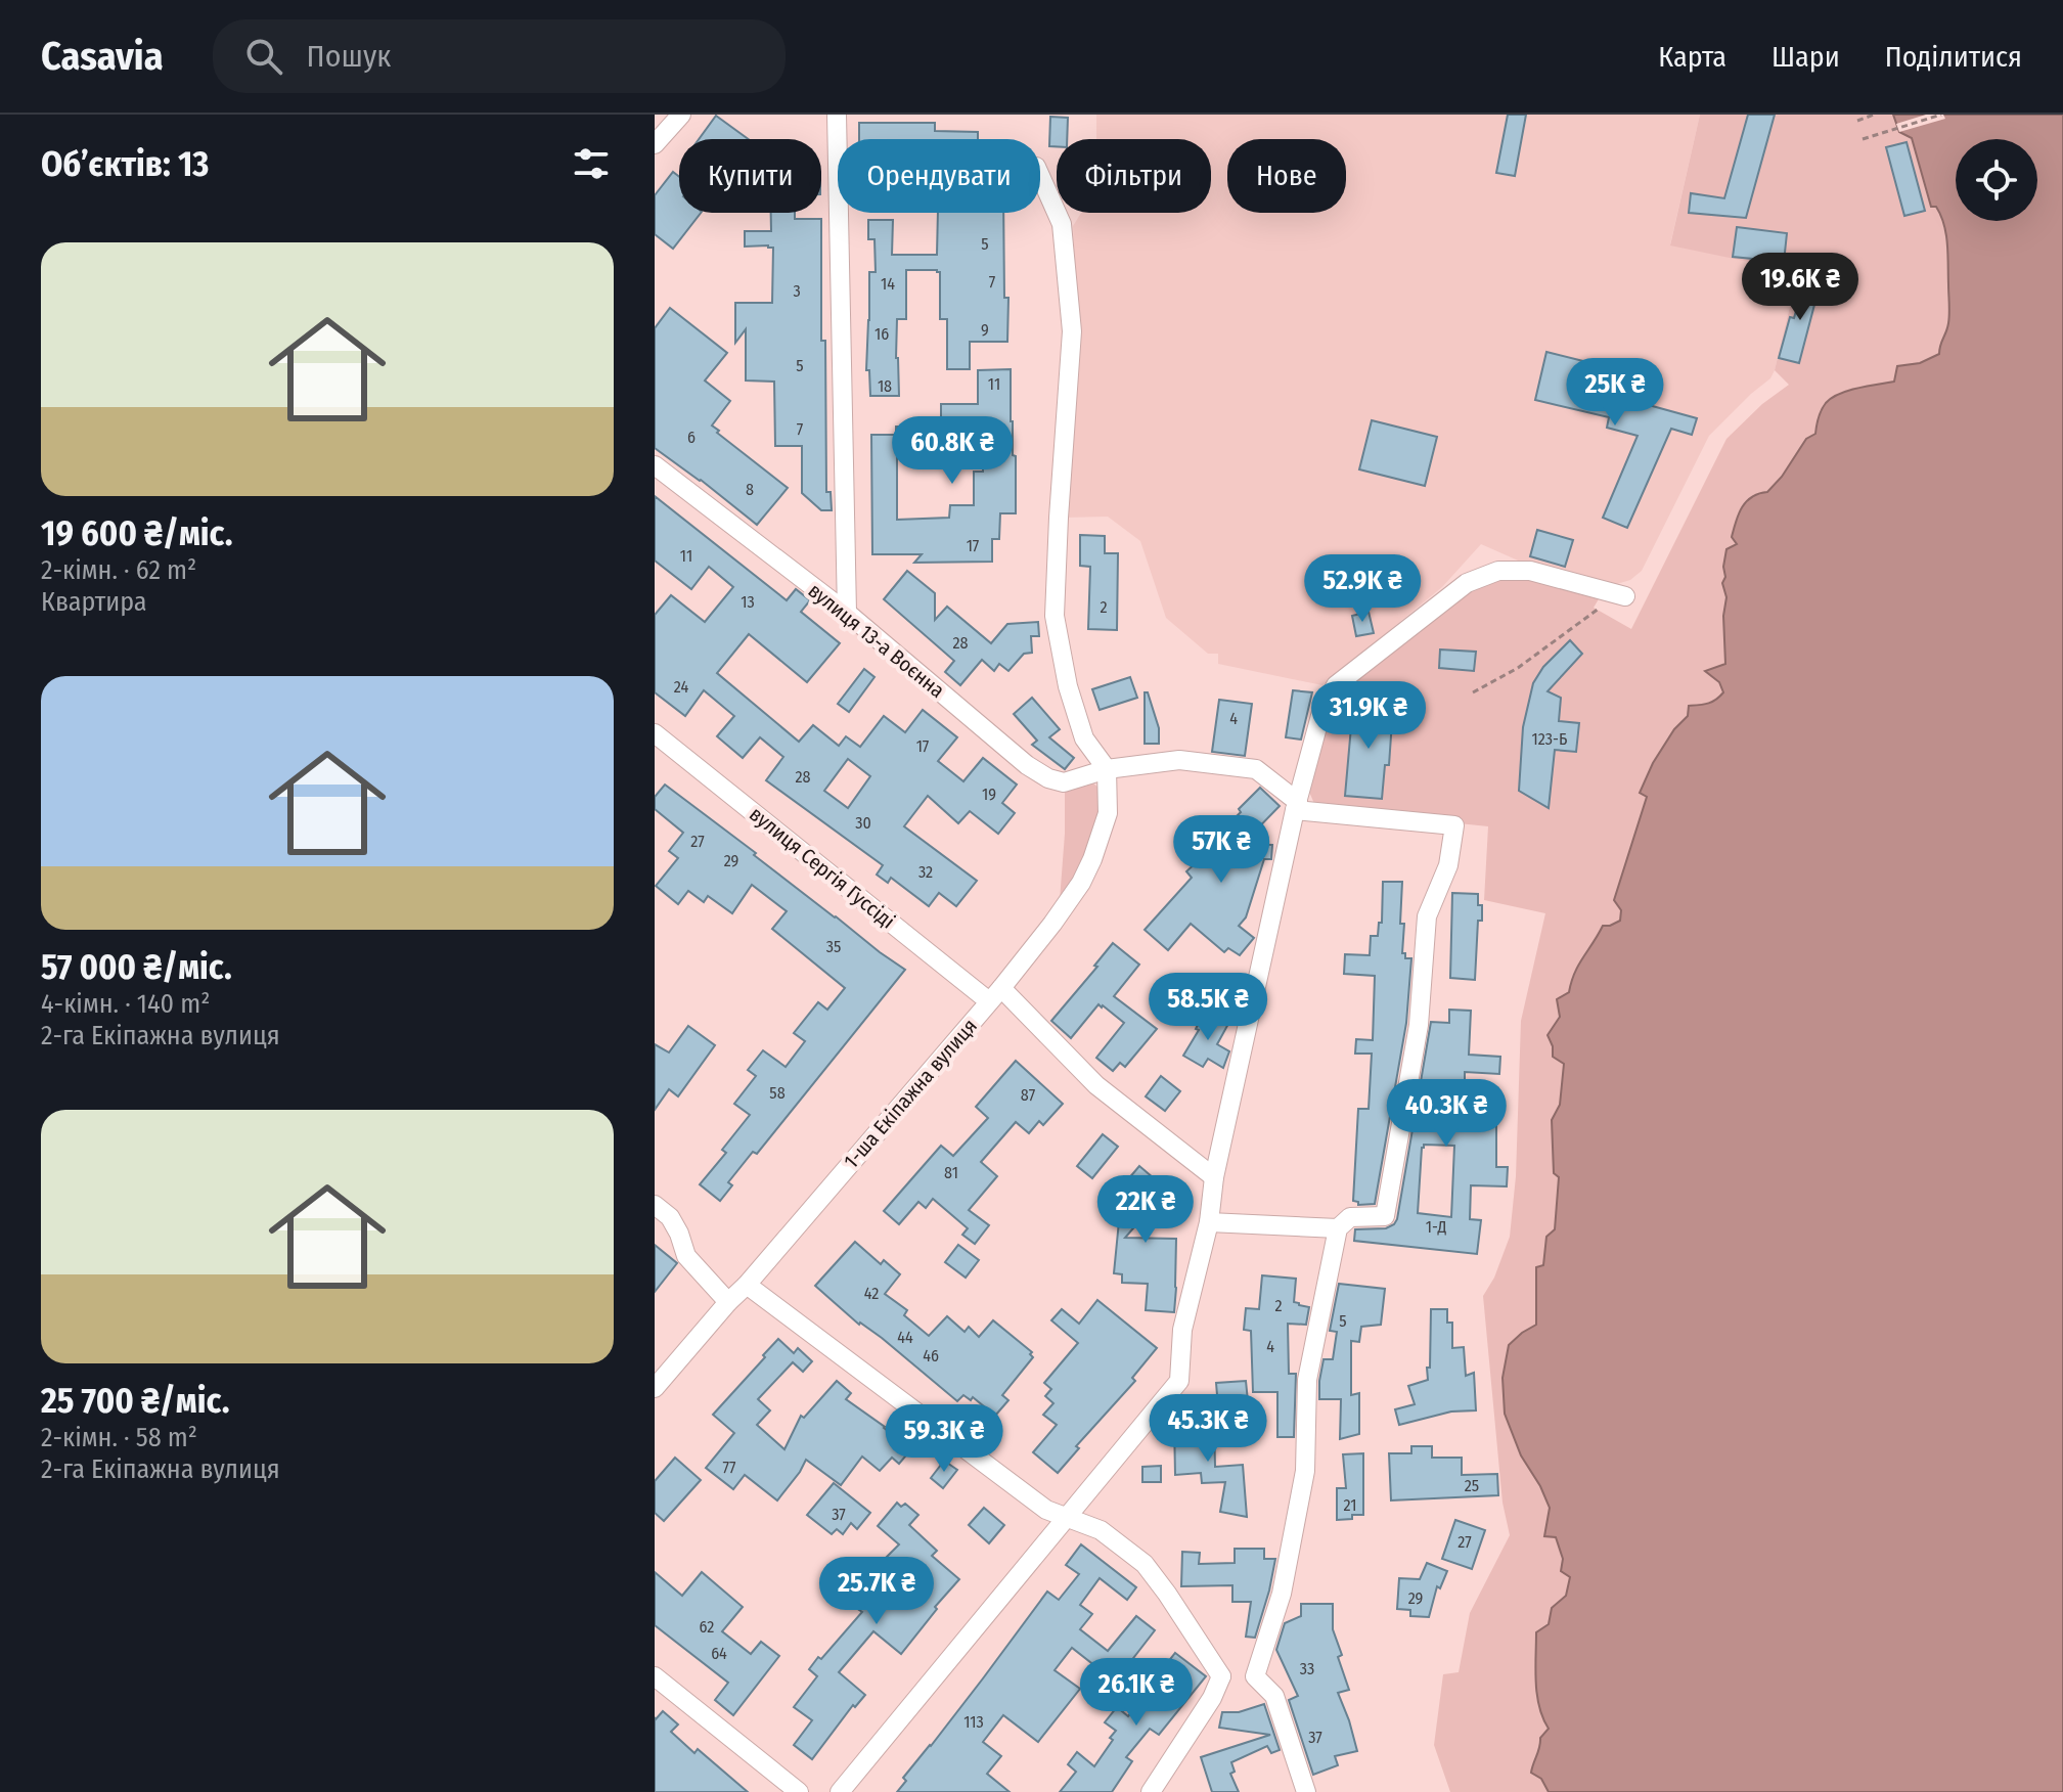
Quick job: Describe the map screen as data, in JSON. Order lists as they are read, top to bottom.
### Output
{
  "streets": {
    "street": ["вулиця 13-а Воєнна", "вулиця Сергія Гуссіді", "1-ша Екіпажна вулиця"]
  },
  "crossings": [
    ["вулиця 13-а Воєнна", "1-ша Екіпажна вулиця"],
    ["вулиця Сергія Гуссіді", "1-ша Екіпажна вулиця"]
  ],
  "house_numbers": [
    "5",
    "7",
    "14",
    "3",
    "9",
    "16",
    "5",
    "11",
    "18",
    "7",
    "6",
    "8",
    "17",
    "11",
    "13",
    "2",
    "28",
    "24",
    "4",
    "123-Б",
    "17",
    "28",
    "19",
    "30",
    "27",
    "29",
    "32",
    "35",
    "58",
    "87",
    "81",
    "1-Д",
    "42",
    "2",
    "5",
    "44",
    "4",
    "46",
    "77",
    "25",
    "21",
    "37",
    "27",
    "29",
    "62",
    "64",
    "33",
    "113",
    "37"
  ],
  "page": {
    "header": "Casavia",
    "search": "Пошук",
    "nav": ["Карта", "Шари", "Поділитися"],
    "heading": "Об’єктів: 13",
    "chip": [
      "Купити",
      "Орендувати",
      "Фільтри",
      "Нове"
    ],
    "list": [
      {
        "name": "19 600 ₴/міс.",
        "note": "2-кімн. · 62 m² · Квартира"
      },
      {
        "name": "57 000 ₴/міс.",
        "note": "4-кімн. · 140 m² · 2-га Екіпажна вулиця"
      },
      {
        "name": "25 700 ₴/міс.",
        "note": "2-кімн. · 58 m² · 2-га Екіпажна вулиця"
      }
    ],
    "price": [
      "19.6K ₴",
      "25K ₴",
      "60.8K ₴",
      "52.9K ₴",
      "31.9K ₴",
      "57K ₴",
      "58.5K ₴",
      "40.3K ₴",
      "22K ₴",
      "45.3K ₴",
      "59.3K ₴",
      "25.7K ₴",
      "26.1K ₴"
    ]
  }
}
